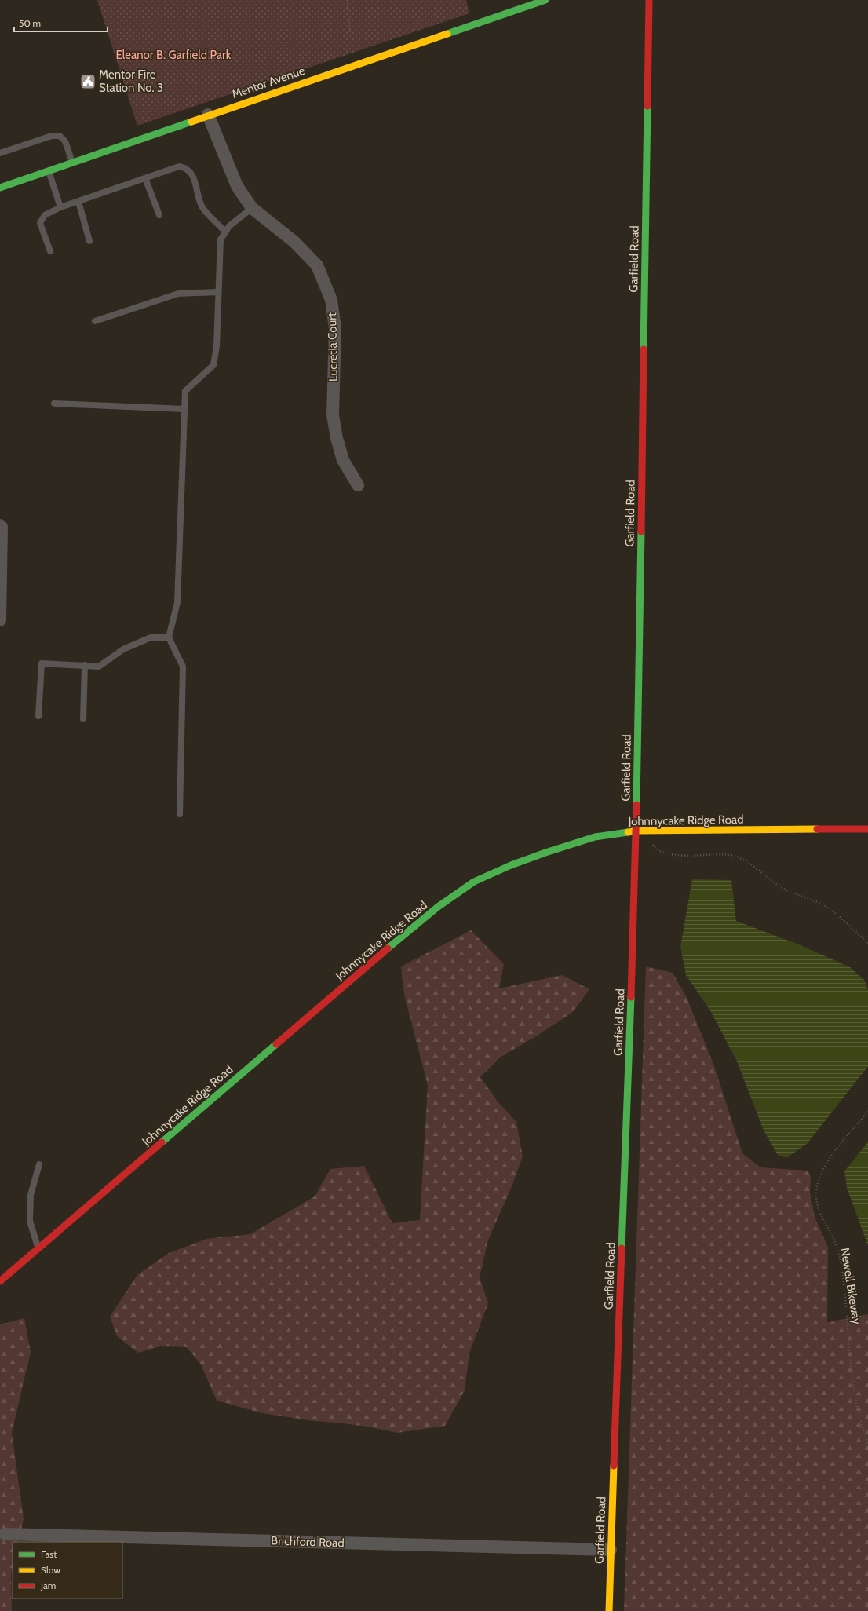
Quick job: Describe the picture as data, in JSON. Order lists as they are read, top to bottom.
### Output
{
  "streets": {
    "street": [
      "Mentor Avenue",
      "Garfield Road",
      "Lucretia Court",
      "Johnnycake Ridge Road",
      "Brichford Road"
    ],
    "path": ["Newell Bikeway"]
  },
  "crossings": [
    ["Mentor Avenue", "Lucretia Court"],
    ["Garfield Road", "Johnnycake Ridge Road"],
    ["Garfield Road", "Brichford Road"]
  ],
  "parks": ["Eleanor B. Garfield Park"],
  "places": {
    "public building": ["Mentor Fire Station No. 3"]
  },
  "legend": ["Fast", "Slow", "Jam"],
  "scale_bar": "50 m"
}
